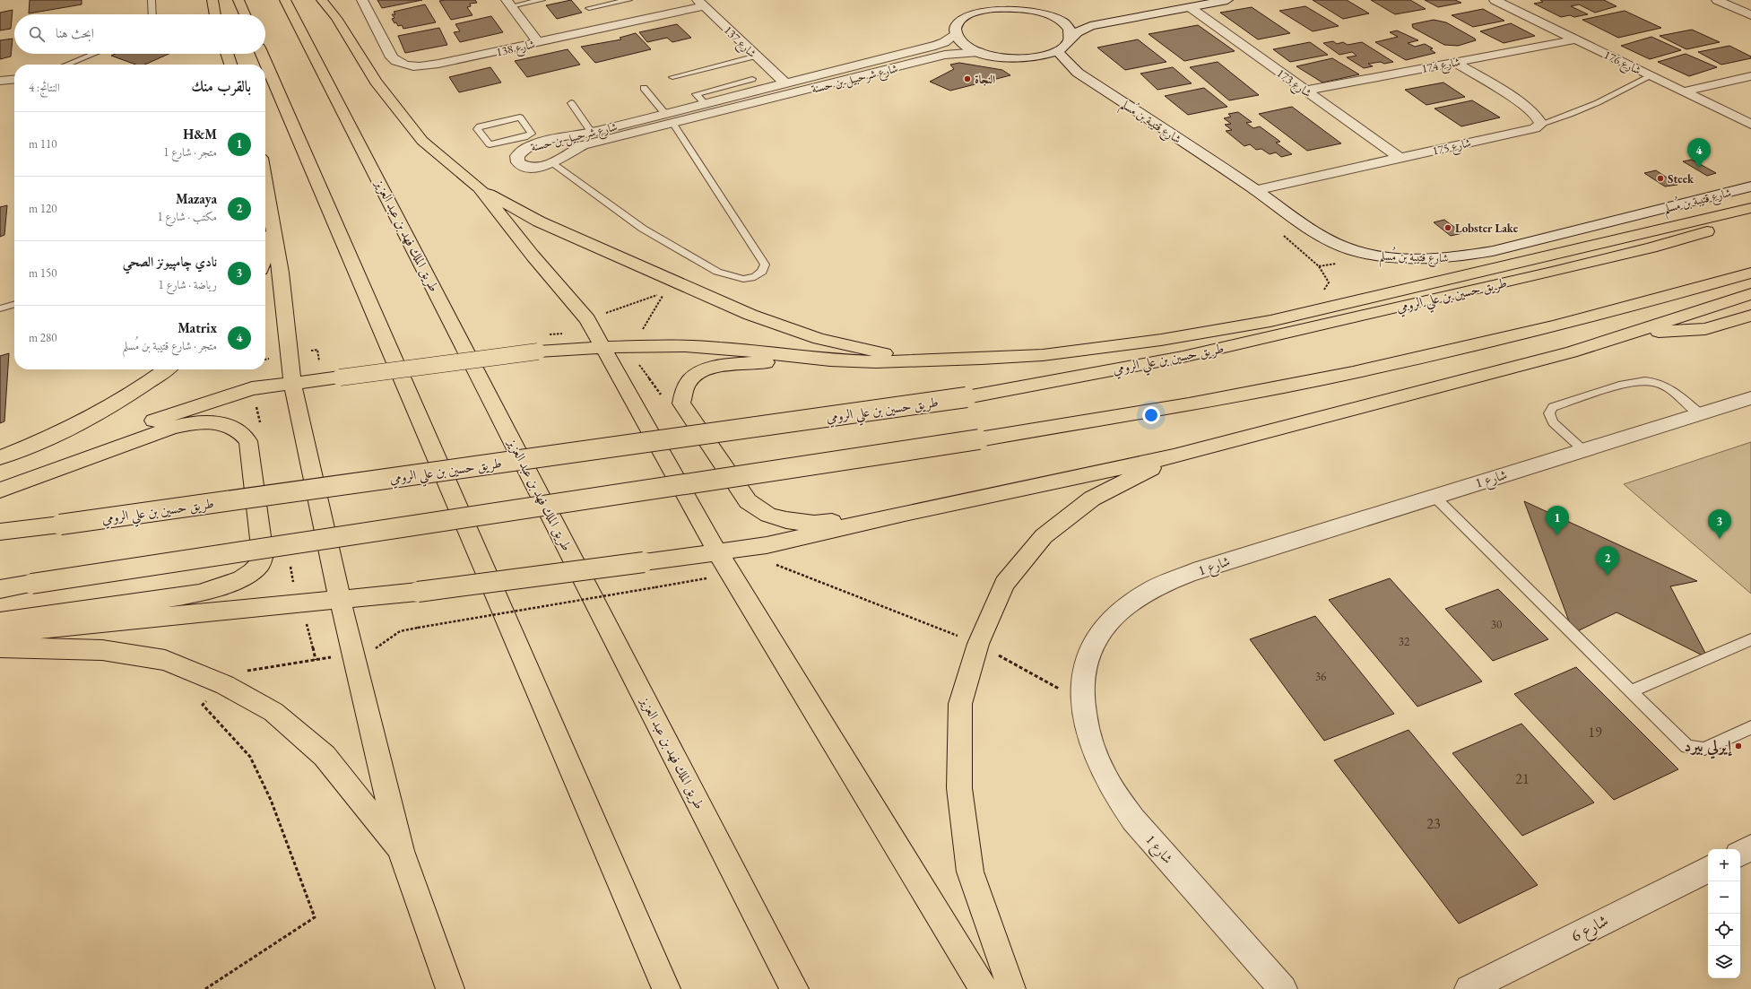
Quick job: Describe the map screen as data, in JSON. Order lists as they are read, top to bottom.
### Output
{
  "streets": {
    "highway": ["طريق الملك فهد بن عبد العزيز", "طريق حسين بن علي الرومي"],
    "street": [
      "شارع 137",
      "شارع 138",
      "شارع 176",
      "شارع 174",
      "شارع شرحبيل بن حسنة",
      "شارع 173",
      "شارع قتيبة بن مُسلم",
      "شارع 175",
      "شارع 1",
      "شارع 6"
    ]
  },
  "crossings": [
    ["شارع 137", "شارع 138"],
    ["شارع 137", "شارع شرحبيل بن حسنة"],
    ["شارع 176", "شارع 174"],
    ["شارع 174", "شارع 173"],
    ["شارع 173", "شارع 175"],
    ["شارع قتيبة بن مُسلم", "شارع 175"]
  ],
  "places": [
    "النجاة",
    "Steek",
    "Lobster Lake",
    "إيرلي بيرد"
  ],
  "house_numbers": [
    "30",
    "32",
    "36",
    "19",
    "21",
    "23"
  ],
  "page": {
    "search": "ابحث هنا",
    "heading": ["بالقرب منك", "النتائج: 4"],
    "list": [
      {
        "mark": "1",
        "name": "H&M",
        "note": "متجر · شارع 1",
        "value": "110 m"
      },
      {
        "mark": "2",
        "name": "Mazaya",
        "note": "مكتب · شارع 1",
        "value": "120 m"
      },
      {
        "mark": "3",
        "name": "نادي چامپيونز الصحي",
        "note": "رياضة · شارع 1",
        "value": "150 m"
      },
      {
        "mark": "4",
        "name": "Matrix",
        "note": "متجر · شارع قتيبة بن مُسلم",
        "value": "280 m"
      }
    ],
    "pins": [
      "4",
      "1",
      "3",
      "2"
    ],
    "map_buttons": ["+", "−"]
  }
}
